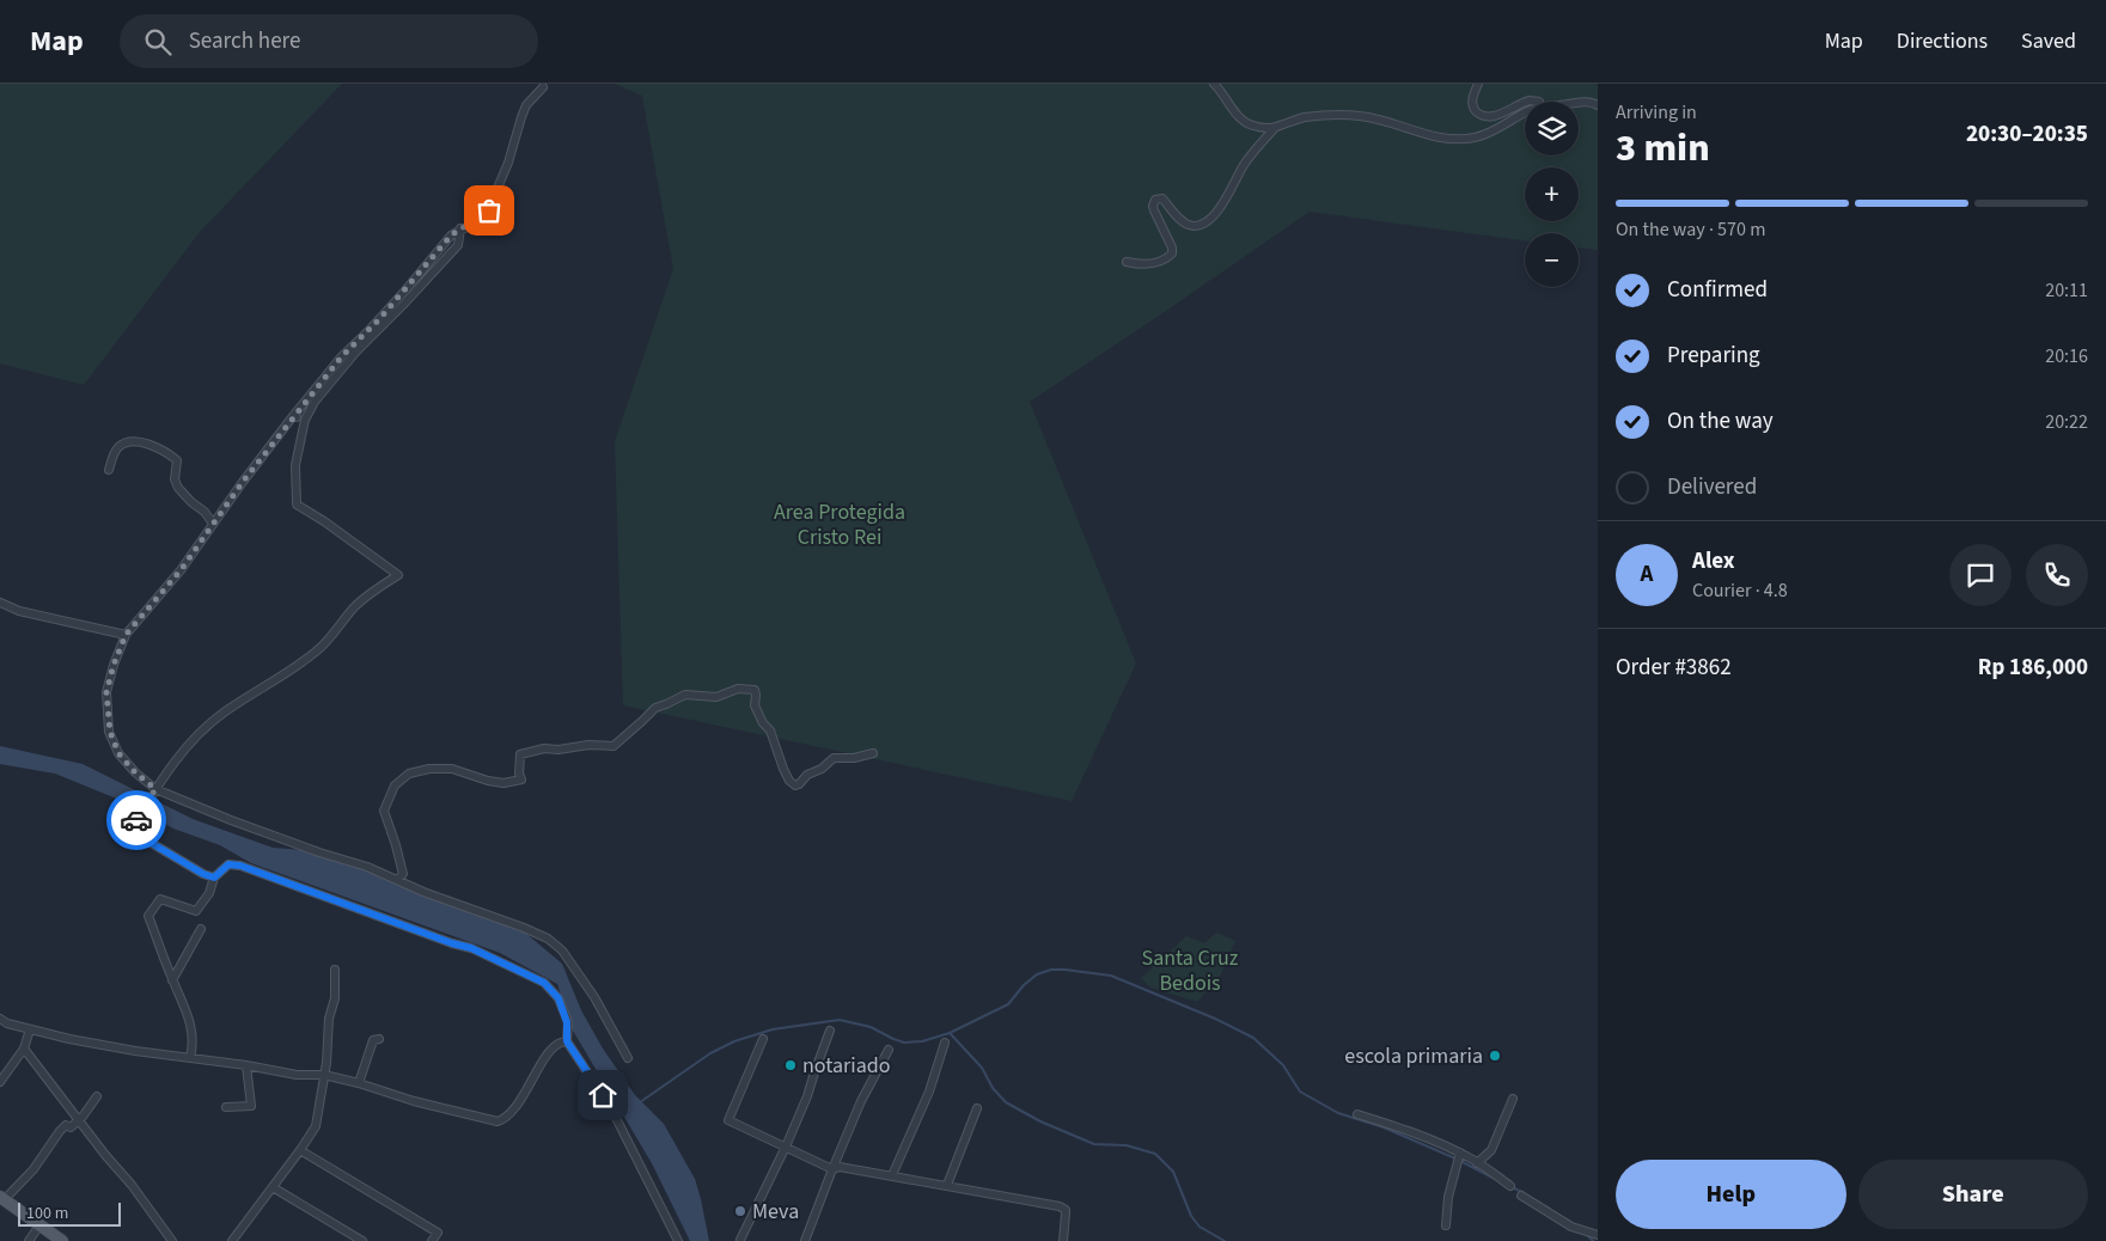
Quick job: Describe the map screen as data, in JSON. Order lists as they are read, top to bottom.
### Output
{
  "parks": ["Area Protegida Cristo Rei", "Santa Cruz Bedois"],
  "places": ["escola primaria", "notariado", "Meva"],
  "scale_bar": "100 m",
  "page": {
    "header": "Map",
    "search": "Search here",
    "nav": ["Map", "Directions", "Saved"],
    "heading": ["3 min", "Arriving in", "20:30–20:35"],
    "panel": [
      "Alex",
      "Courier · 4.8",
      "Order #3862",
      "Rp 186,000"
    ],
    "map_buttons": ["+", "−"],
    "bar": "On the way · 570 m",
    "list": [
      ["Confirmed", "20:11"],
      ["Preparing", "20:16"],
      ["On the way", "20:22"],
      "Delivered"
    ],
    "round": "A",
    "buttons": ["Help", "Share"],
    "scale": "100 m"
  }
}
